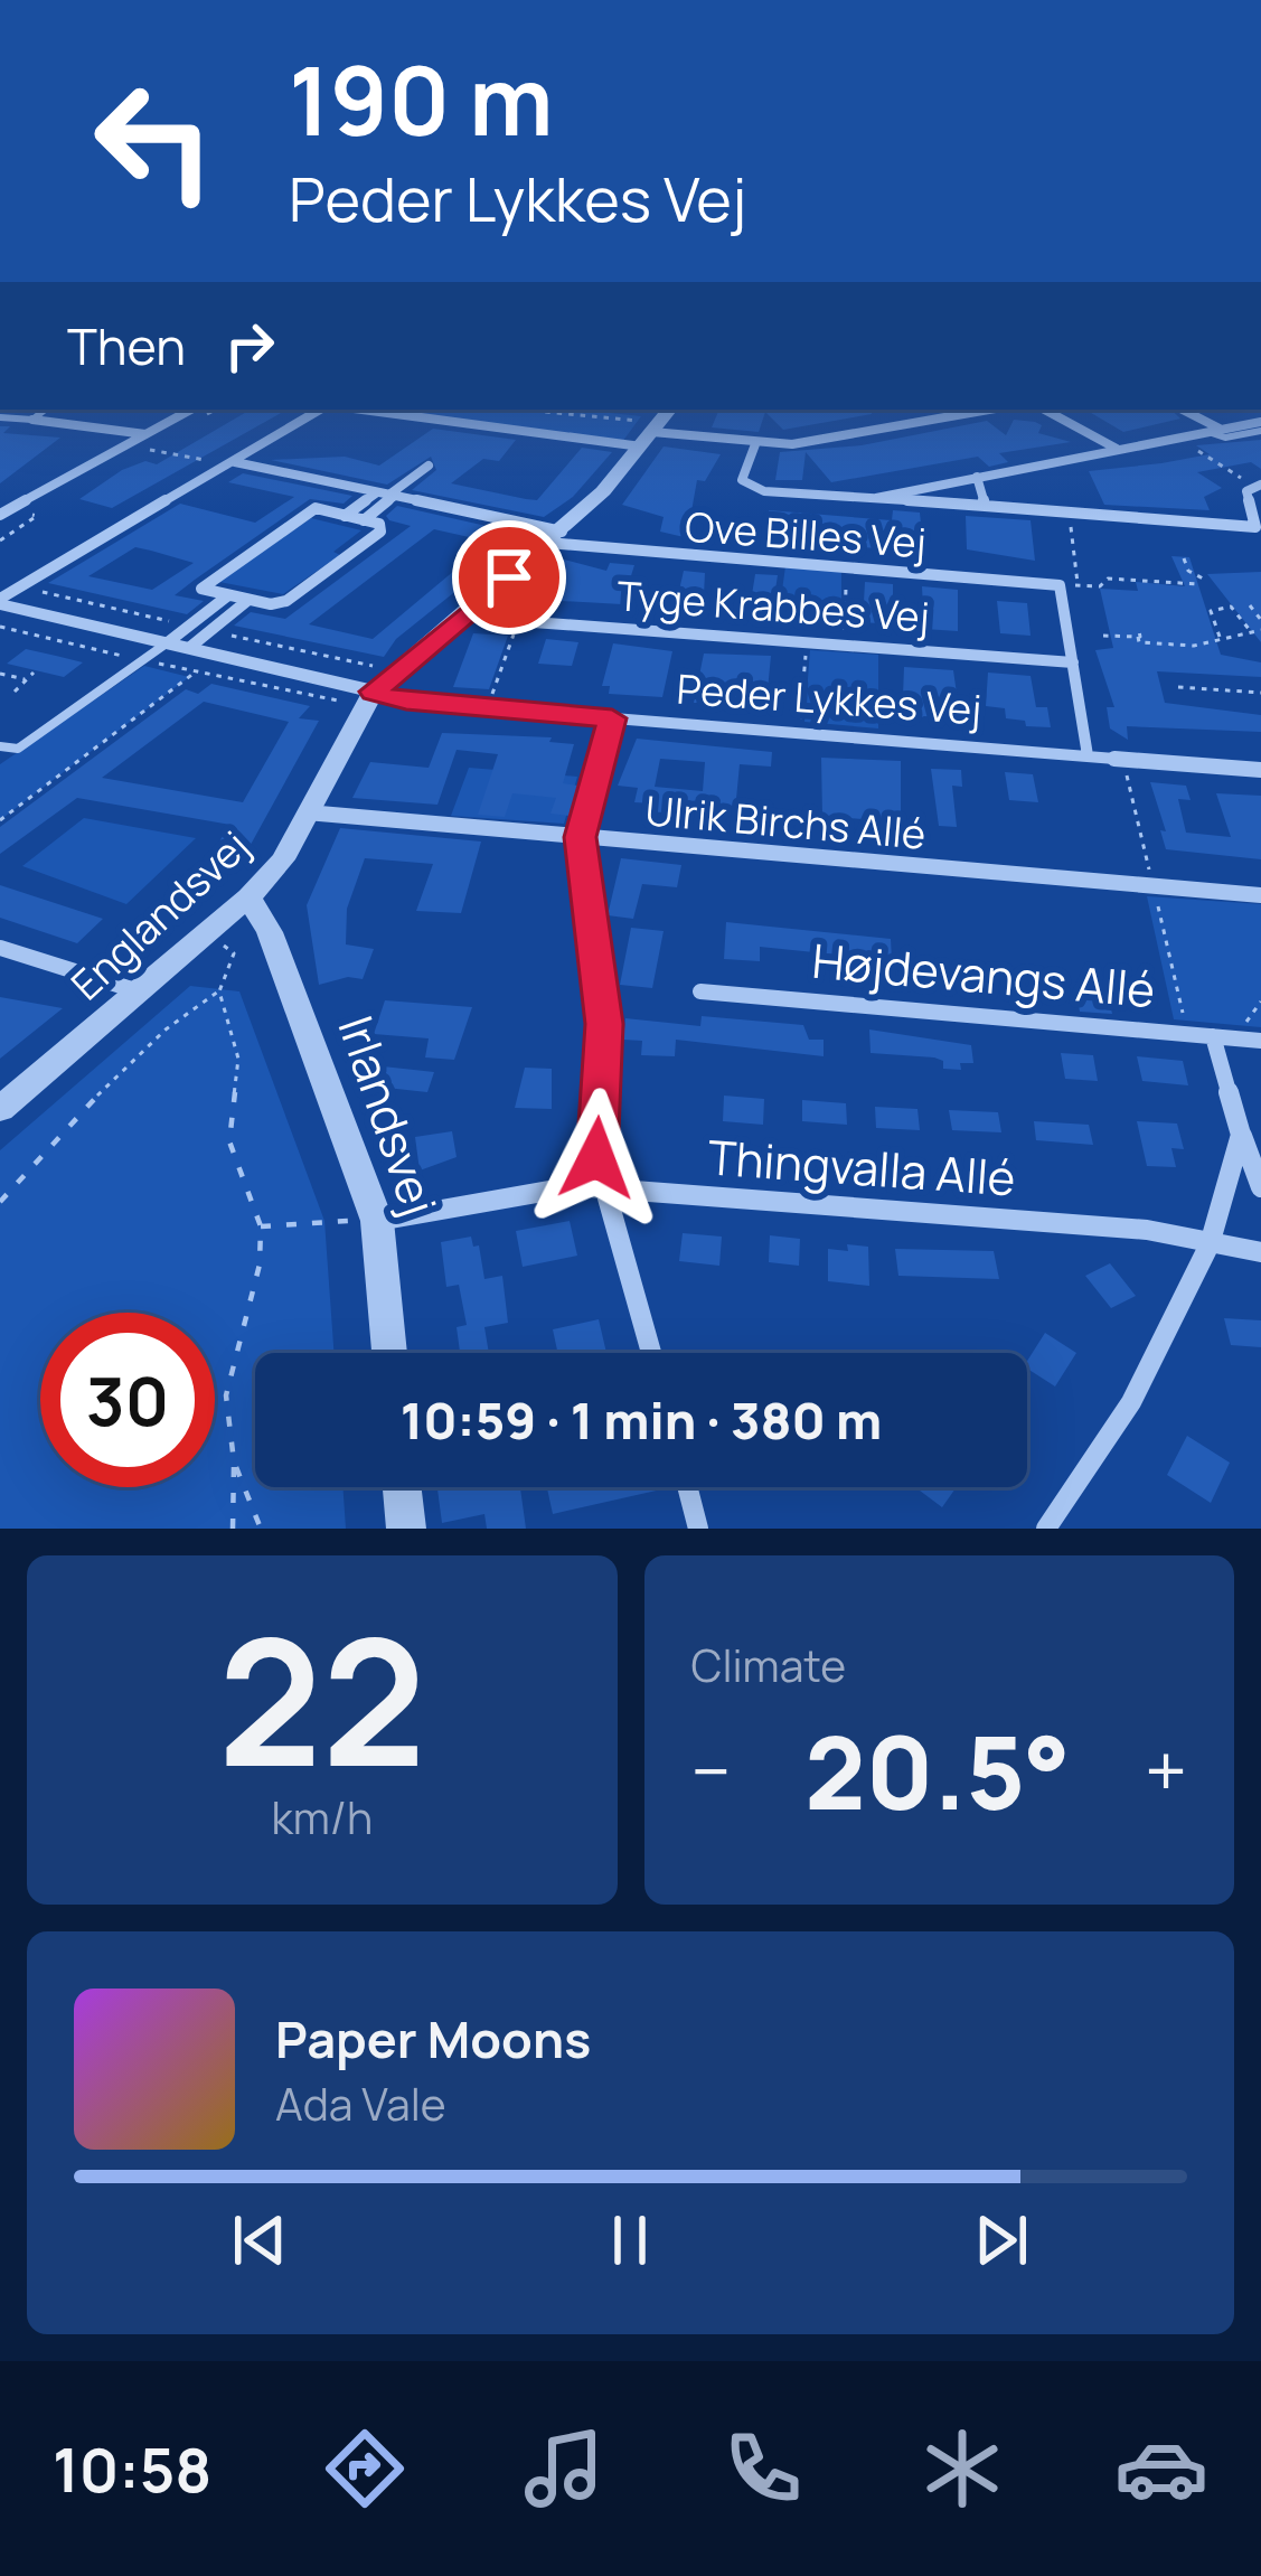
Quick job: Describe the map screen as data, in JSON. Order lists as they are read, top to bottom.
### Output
{
  "streets": {
    "street": [
      "Ove Billes Vej",
      "Tyge Krabbes Vej",
      "Peder Lykkes Vej",
      "Ulrik Birchs Allé",
      "Englandsvej",
      "Højdevangs Allé",
      "Irlandsvej",
      "Thingvalla Allé"
    ]
  },
  "crossings": [
    ["Ove Billes Vej", "Englandsvej"],
    ["Tyge Krabbes Vej", "Englandsvej"],
    ["Peder Lykkes Vej", "Englandsvej"],
    ["Ulrik Birchs Allé", "Englandsvej"],
    ["Englandsvej", "Irlandsvej"],
    ["Irlandsvej", "Thingvalla Allé"]
  ],
  "page": {
    "turn": ["190 m", "Peder Lykkes Vej"],
    "then": "Then",
    "limit": "30",
    "trip": "10:59 · 1 min · 380 m",
    "tile": [
      ["22", "km/h"],
      "Climate"
    ],
    "heat": ["−", "20.5°", "+"],
    "song": ["Paper Moons", "Ada Vale"],
    "tabs": "10:58"
  }
}
